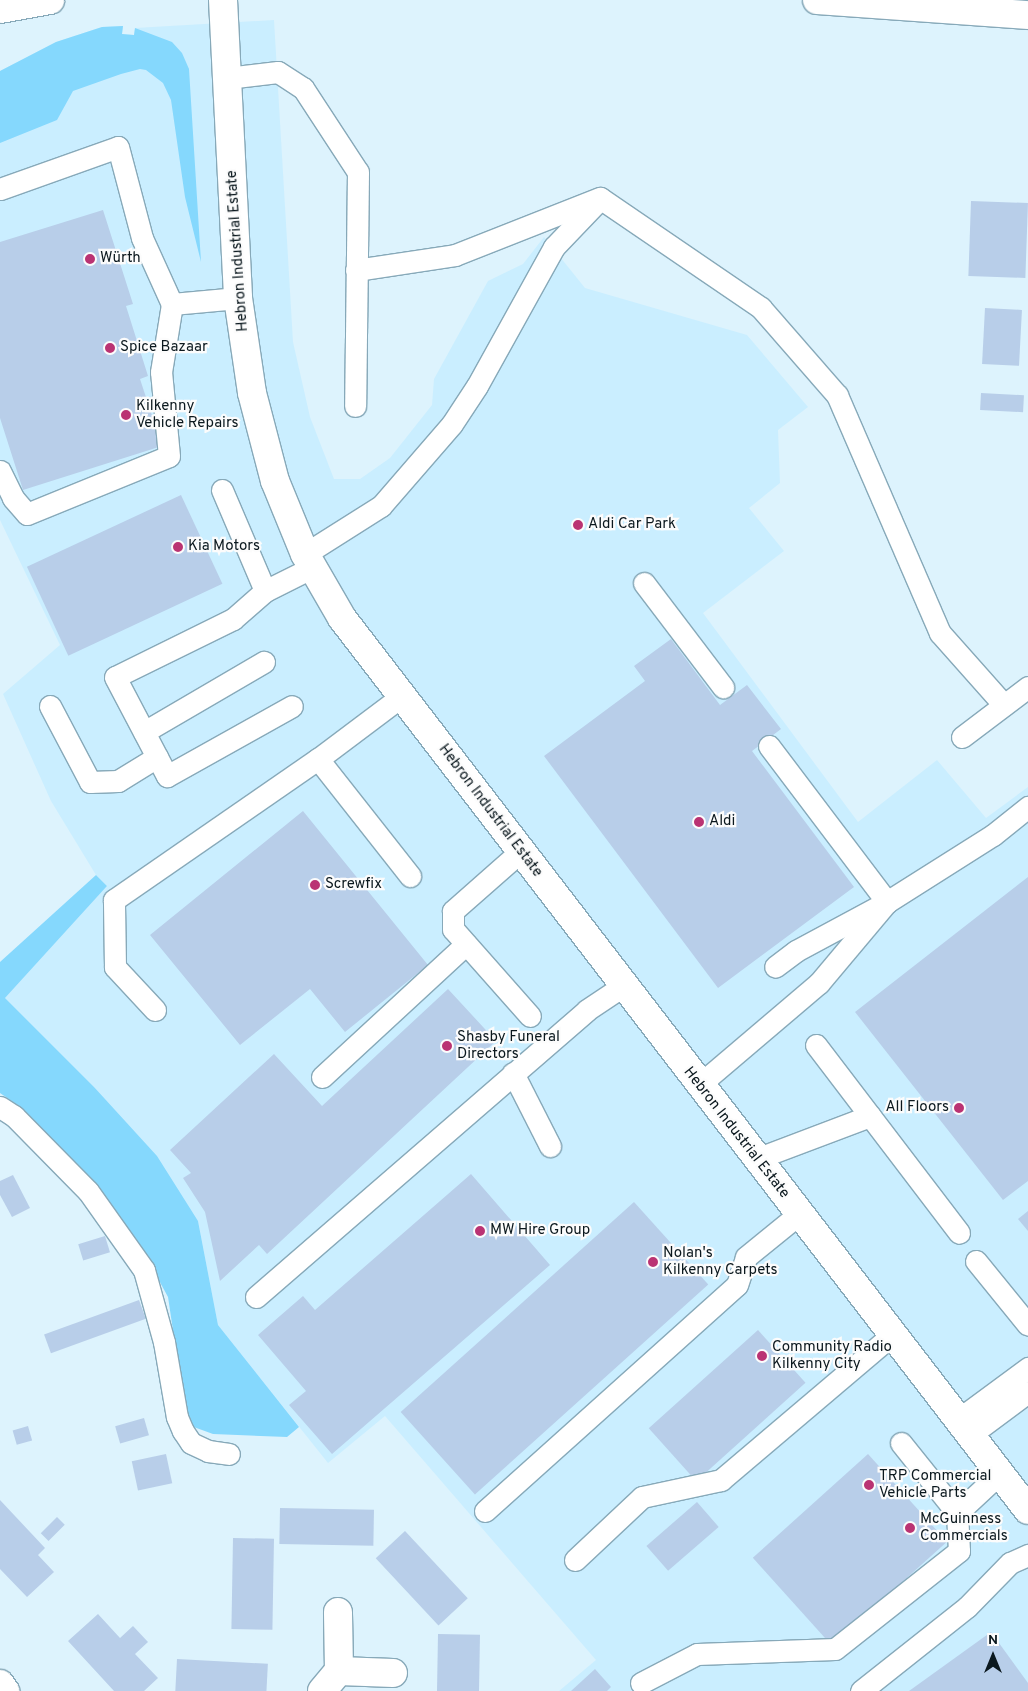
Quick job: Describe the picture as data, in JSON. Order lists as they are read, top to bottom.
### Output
{
  "streets": {
    "street": ["Hebron Industrial Estate"]
  },
  "places": [
    "Würth",
    "Spice Bazaar",
    "Kilkenny Vehicle Repairs",
    "Aldi Car Park",
    "Kia Motors",
    "Aldi",
    "Screwfix",
    "Shasby Funeral Directors",
    "All Floors",
    "MW Hire Group",
    "Nolan's Kilkenny Carpets",
    "Community Radio Kilkenny City",
    "TRP Commercial Vehicle Parts",
    "McGuinness Commercials"
  ],
  "north": "top"
}
